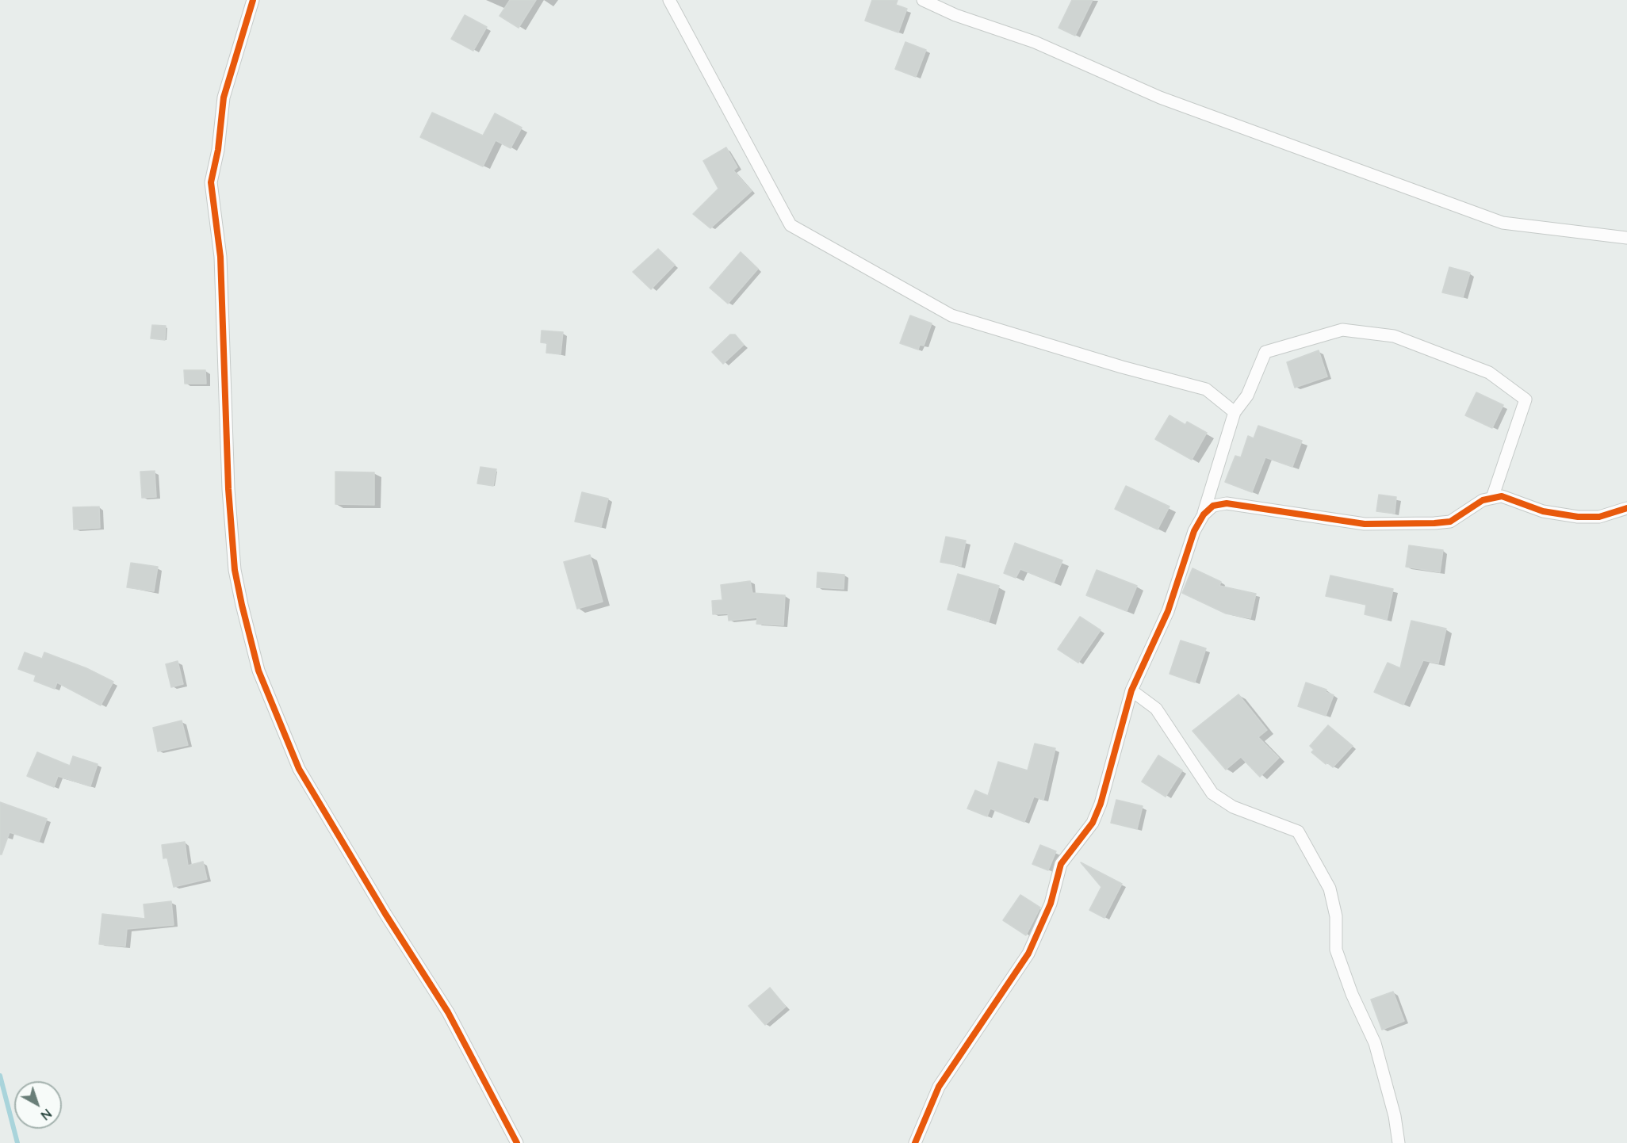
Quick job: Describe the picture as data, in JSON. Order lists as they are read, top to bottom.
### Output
{
  "north": "bottom right"
}
